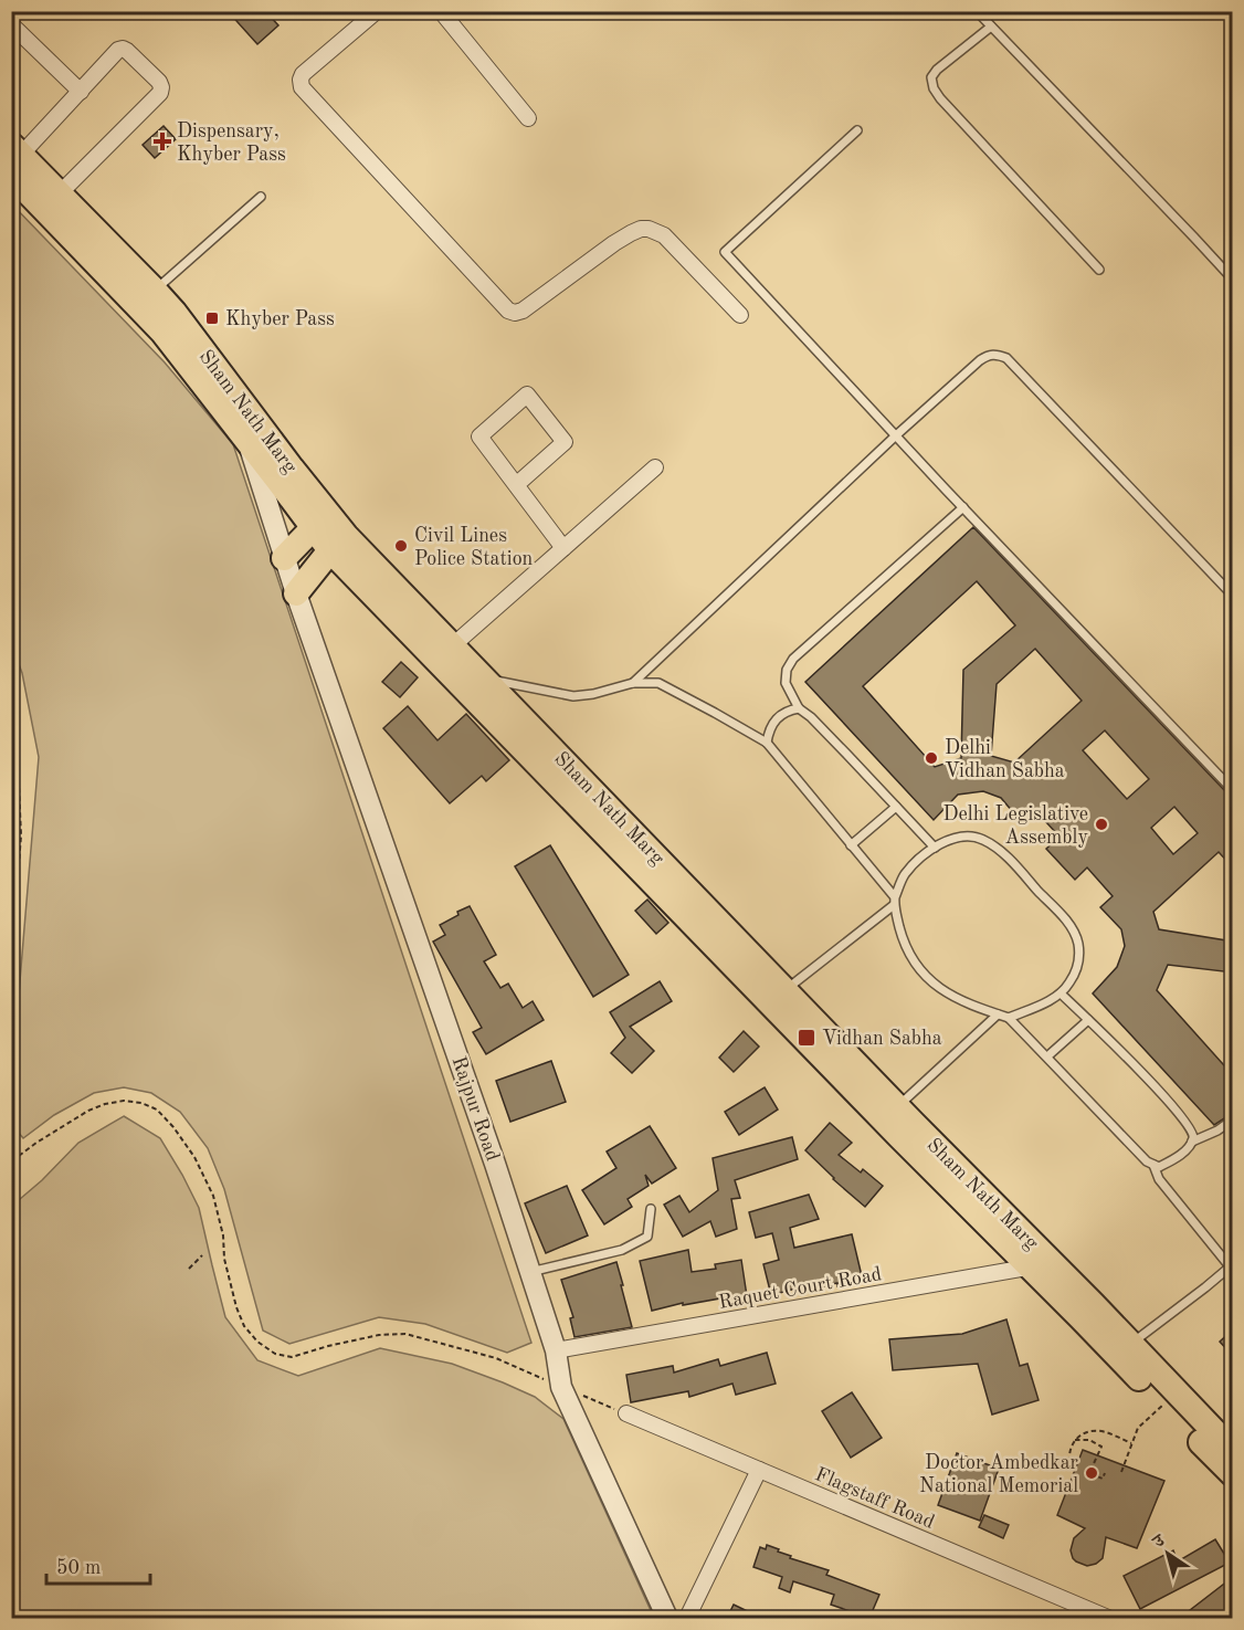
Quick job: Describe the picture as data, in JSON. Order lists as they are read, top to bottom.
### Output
{
  "streets": {
    "main road": ["Sham Nath Marg"],
    "street": ["Rajpur Road", "Raquet Court Road", "Flagstaff Road"]
  },
  "crossings": [
    ["Sham Nath Marg", "Rajpur Road"],
    ["Sham Nath Marg", "Raquet Court Road"],
    ["Rajpur Road", "Raquet Court Road"]
  ],
  "places": {
    "health": ["Dispensary, Khyber Pass"],
    "transit": ["Khyber Pass", "Vidhan Sabha"],
    "other": [
      "Civil Lines Police Station",
      "Delhi Vidhan Sabha",
      "Delhi Legislative Assembly",
      "Doctor Ambedkar National Memorial"
    ]
  },
  "scale_bar": "50 m",
  "north": "top left"
}
